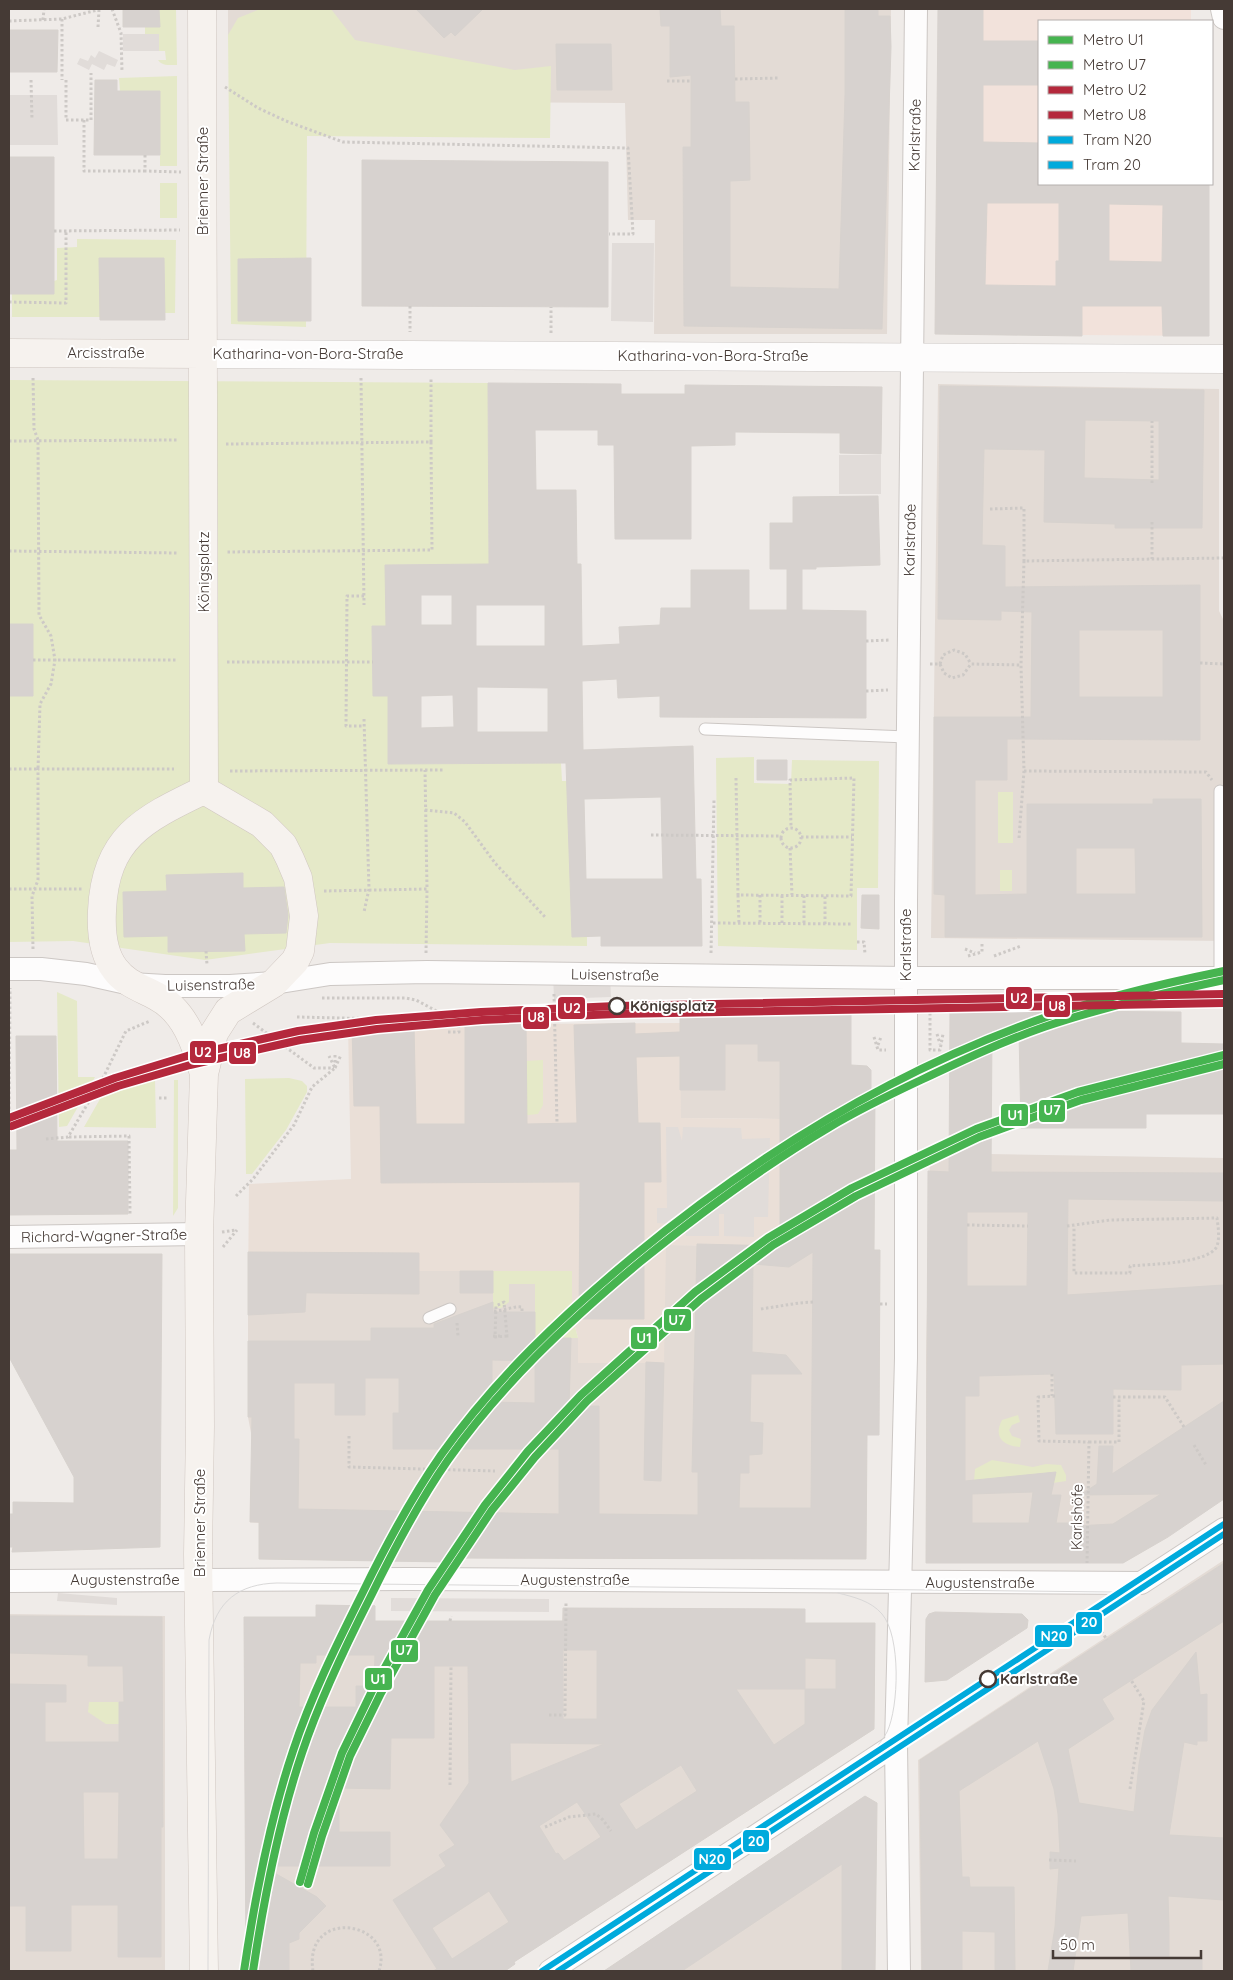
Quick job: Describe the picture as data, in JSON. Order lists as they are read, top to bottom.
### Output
{
  "streets": {
    "main road": ["Brienner Straße", "Arcisstraße", "Königsplatz"],
    "street": [
      "Karlstraße",
      "Katharina-von-Bora-Straße",
      "Luisenstraße",
      "Richard-Wagner-Straße",
      "Augustenstraße"
    ],
    "path": ["Karlshöfe"]
  },
  "crossings": [
    ["Karlstraße", "Katharina-von-Bora-Straße"],
    ["Karlstraße", "Luisenstraße"],
    ["Karlstraße", "Augustenstraße"],
    ["Brienner Straße", "Arcisstraße"],
    ["Brienner Straße", "Katharina-von-Bora-Straße"],
    ["Brienner Straße", "Königsplatz"],
    ["Brienner Straße", "Richard-Wagner-Straße"],
    ["Brienner Straße", "Augustenstraße"],
    ["Arcisstraße", "Katharina-von-Bora-Straße"],
    ["Arcisstraße", "Königsplatz"],
    ["Katharina-von-Bora-Straße", "Königsplatz"],
    ["Karlshöfe", "Augustenstraße"]
  ],
  "places": ["Königsplatz", "Karlstraße"],
  "lines": [
    "metro line U1",
    "metro line U7",
    "metro line U2",
    "metro line U8",
    "tram line N20",
    "tram line 20"
  ],
  "legend": [
    "Metro U1",
    "Metro U7",
    "Metro U2",
    "Metro U8",
    "Tram N20",
    "Tram 20"
  ],
  "scale_bar": "50 m"
}
